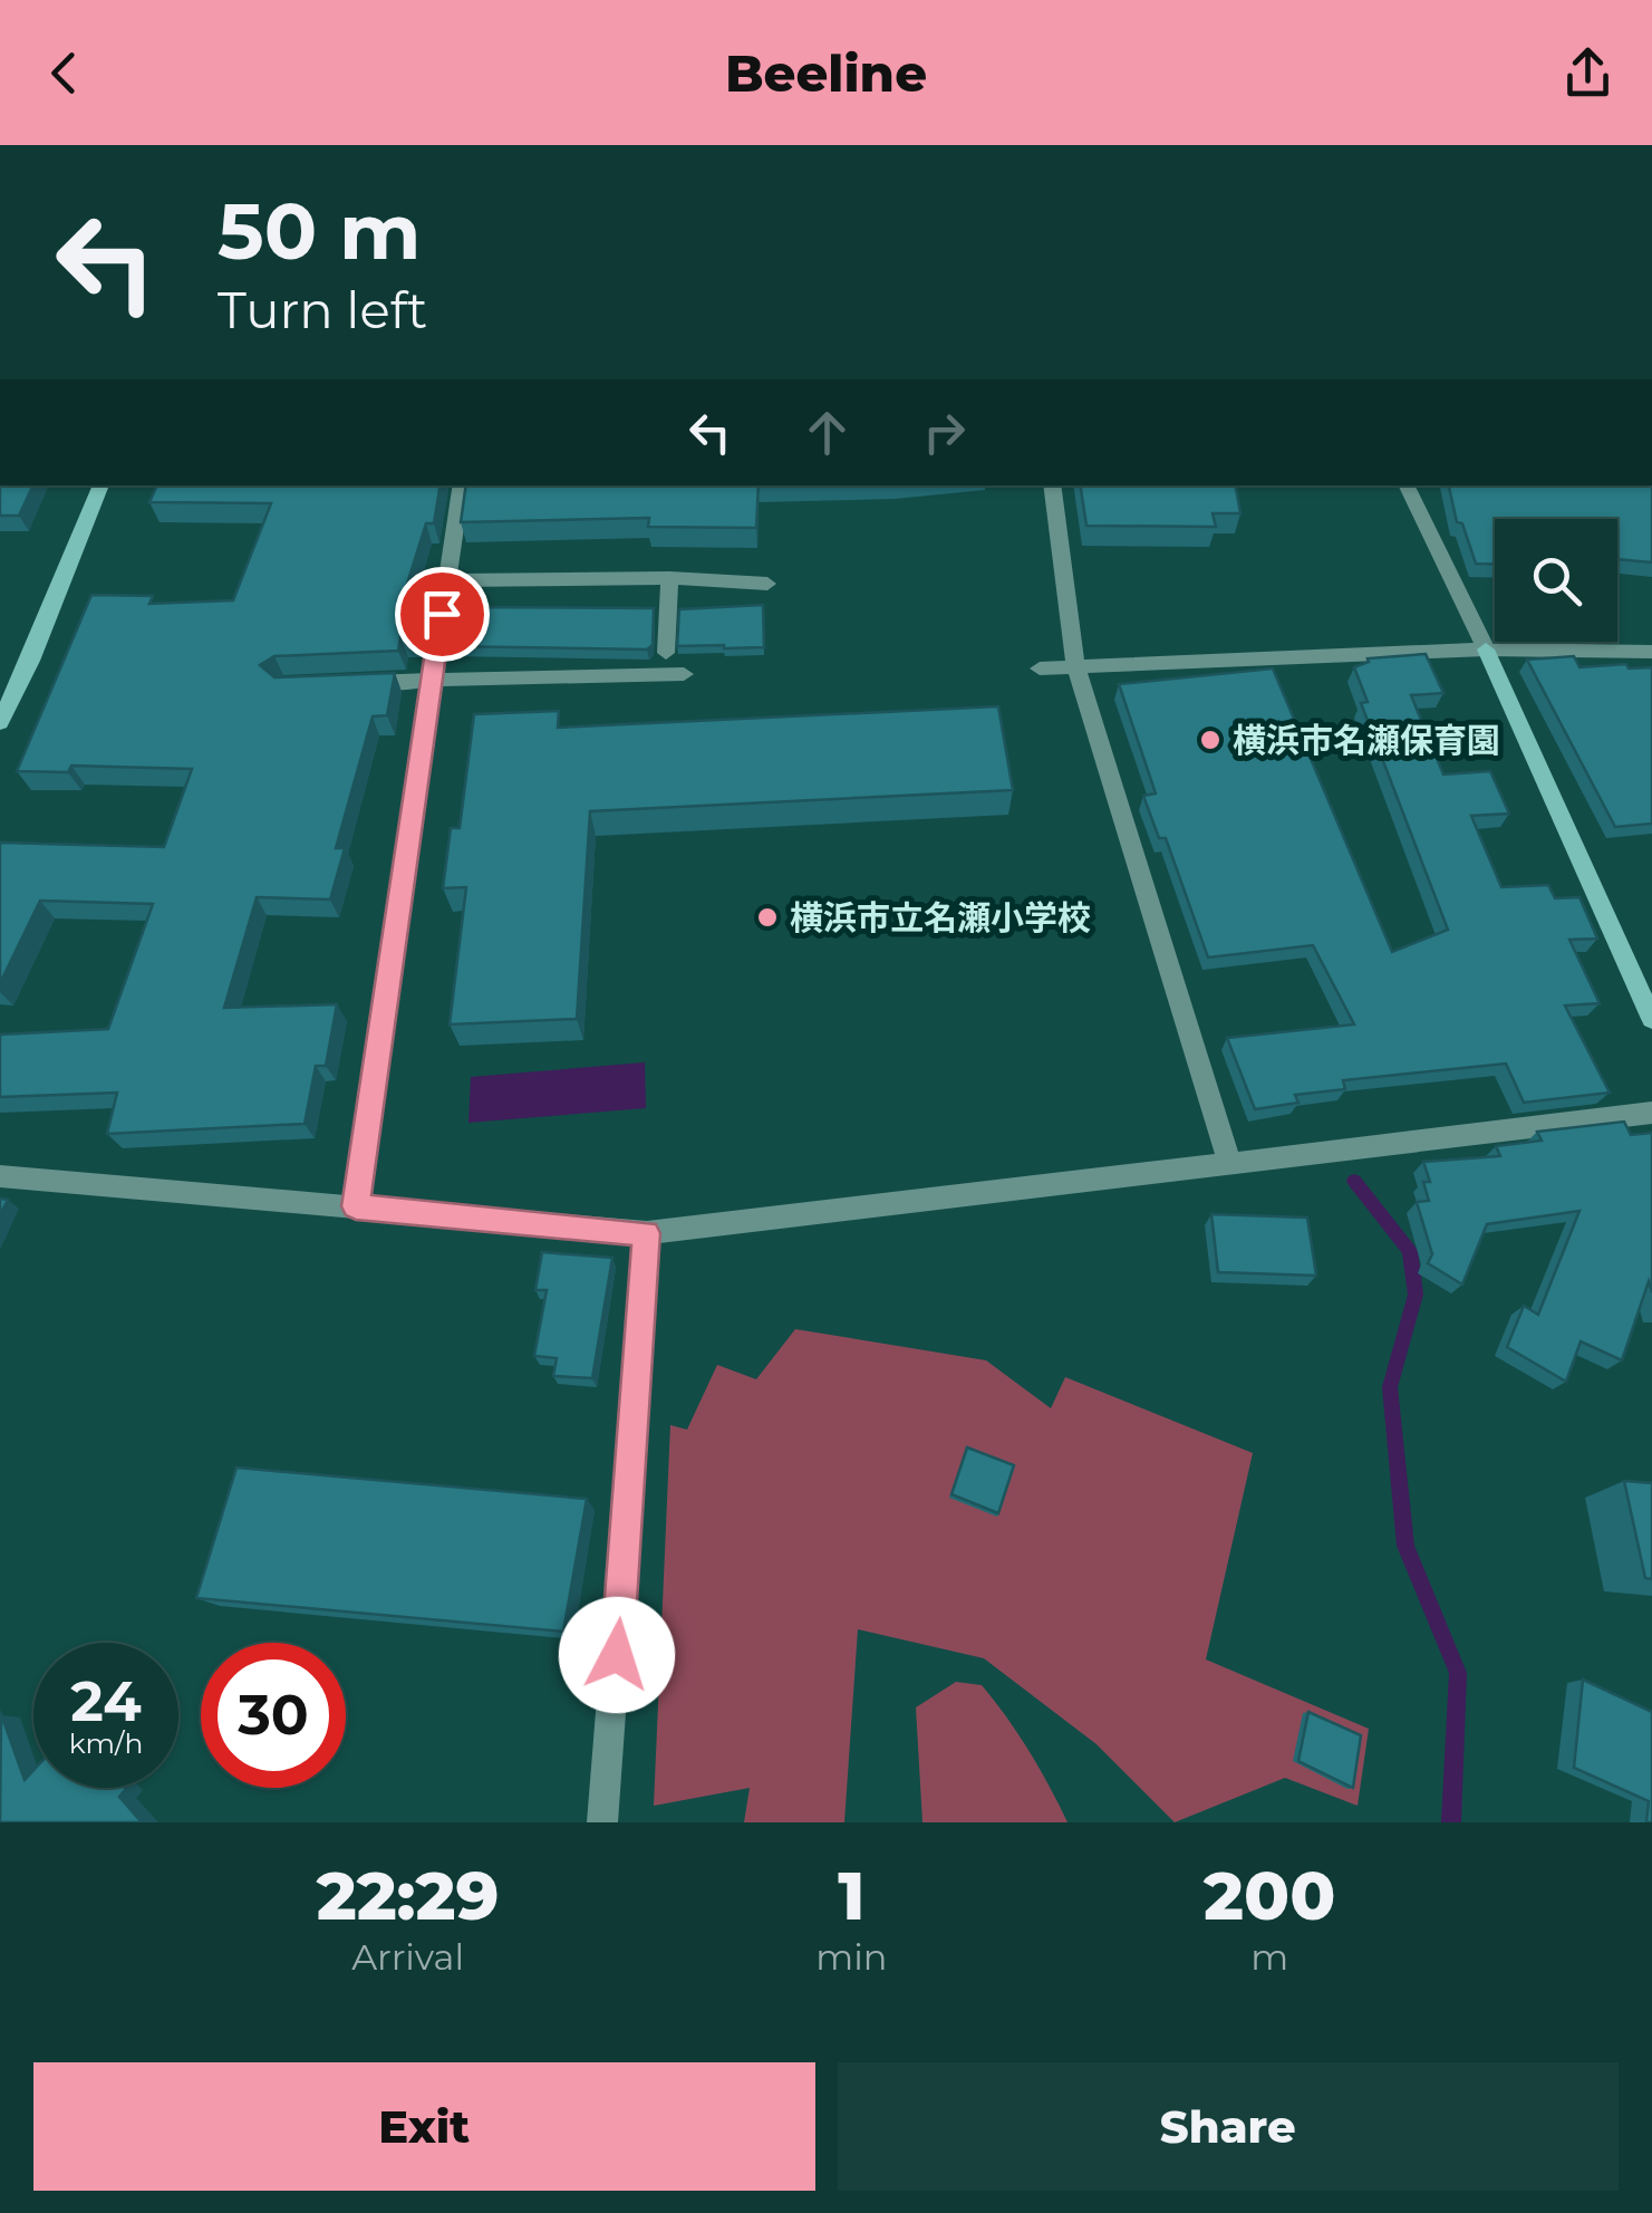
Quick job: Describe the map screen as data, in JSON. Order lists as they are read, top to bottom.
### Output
{
  "places": ["横浜市名瀬保育園", "横浜市立名瀬小学校"],
  "page": {
    "header": "Beeline",
    "turn": ["50 m", "Turn left"],
    "speed": "24 km/h",
    "limit": "30",
    "eta": [
      "22:29",
      "Arrival",
      "1",
      "min",
      "200",
      "m"
    ],
    "buttons": ["Exit", "Share"]
  }
}
